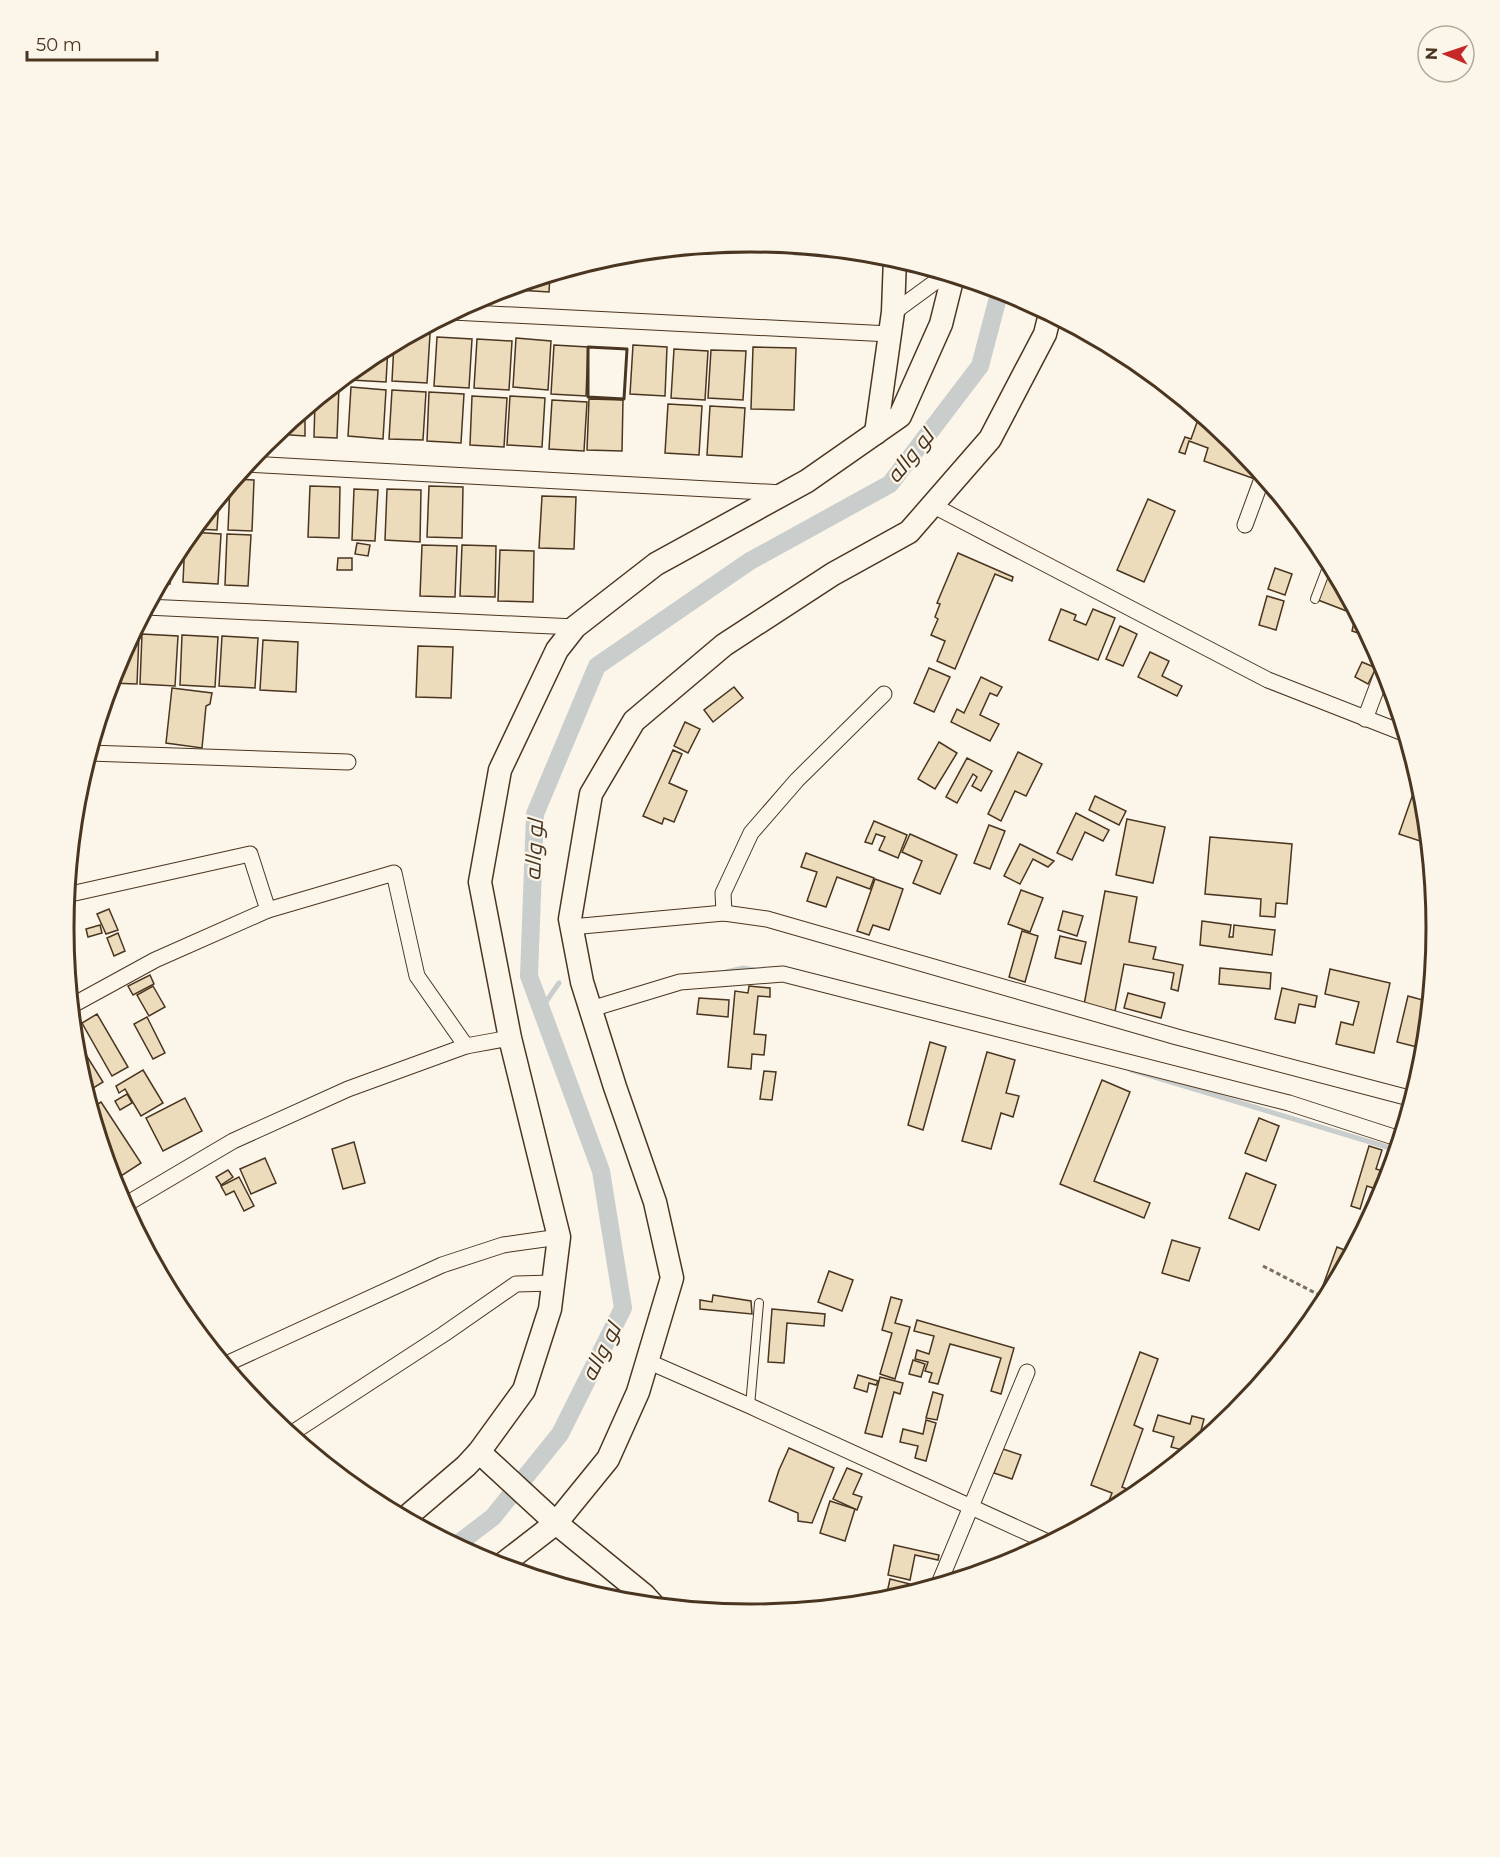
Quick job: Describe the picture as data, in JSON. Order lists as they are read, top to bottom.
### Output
{
  "water": ["لو واله"],
  "scale_bar": "50 m",
  "north": "left"
}
